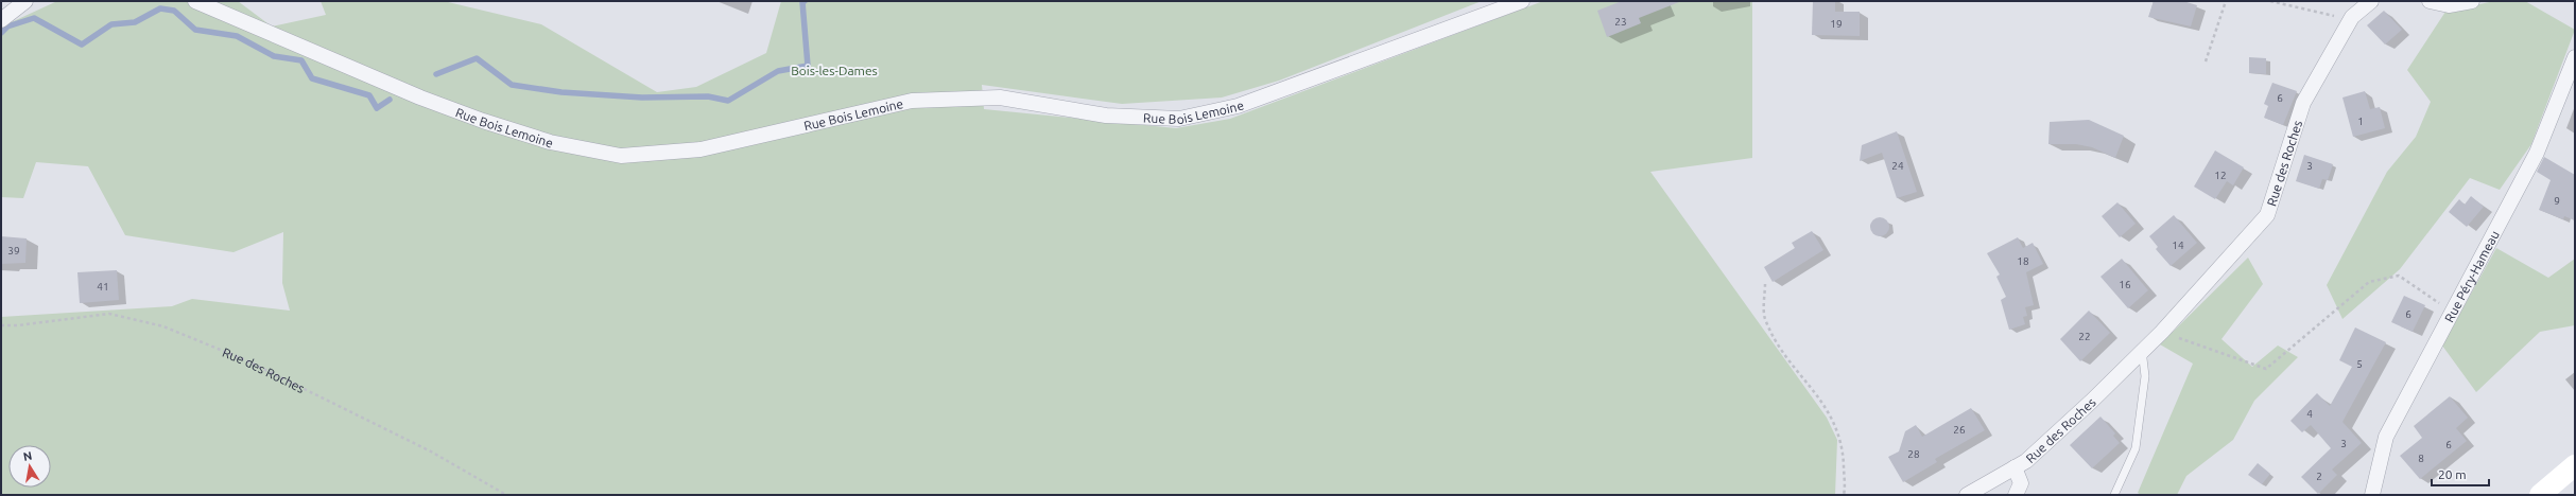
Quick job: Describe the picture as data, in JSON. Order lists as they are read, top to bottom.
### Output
{
  "streets": {
    "street": ["Rue Bois Lemoine", "Rue des Roches", "Rue Péry-Hameau"]
  },
  "parks": ["Bois-les-Dames"],
  "house_numbers": [
    "23",
    "19",
    "6",
    "1",
    "24",
    "3",
    "12",
    "9",
    "14",
    "39",
    "18",
    "16",
    "41",
    "6",
    "22",
    "5",
    "4",
    "26",
    "3",
    "6",
    "28",
    "8",
    "2"
  ],
  "scale_bar": "20 m",
  "north": "top"
}
